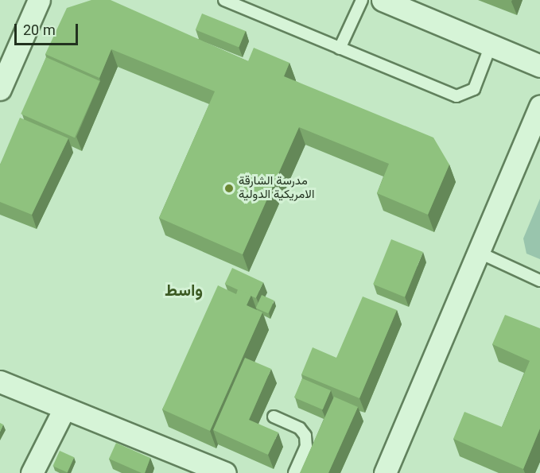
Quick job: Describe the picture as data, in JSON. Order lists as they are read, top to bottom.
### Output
{
  "districts": ["واسط"],
  "places": ["مدرسة الشارقة الامريكية الدولية"],
  "scale_bar": "20 m"
}
